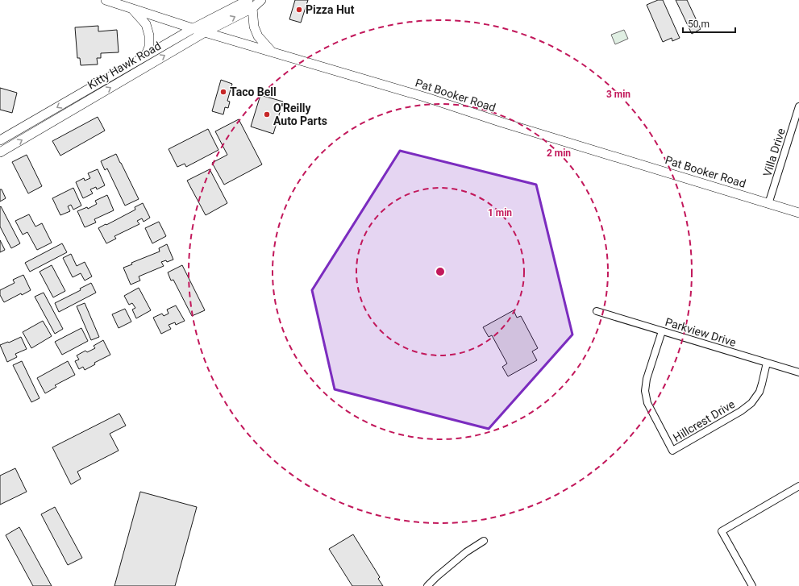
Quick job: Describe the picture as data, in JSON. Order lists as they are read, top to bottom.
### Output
{
  "streets": {
    "main road": ["Kitty Hawk Road", "Pat Booker Road"],
    "street": ["Villa Drive", "Parkview Drive", "Hillcrest Drive"]
  },
  "crossings": [
    ["Kitty Hawk Road", "Pat Booker Road"],
    ["Pat Booker Road", "Villa Drive"],
    ["Parkview Drive", "Hillcrest Drive"]
  ],
  "places": ["Pizza Hut", "Taco Bell", "O'Reilly Auto Parts"],
  "scale_bar": "50 m",
  "rings": ["3 min", "2 min", "1 min"]
}
